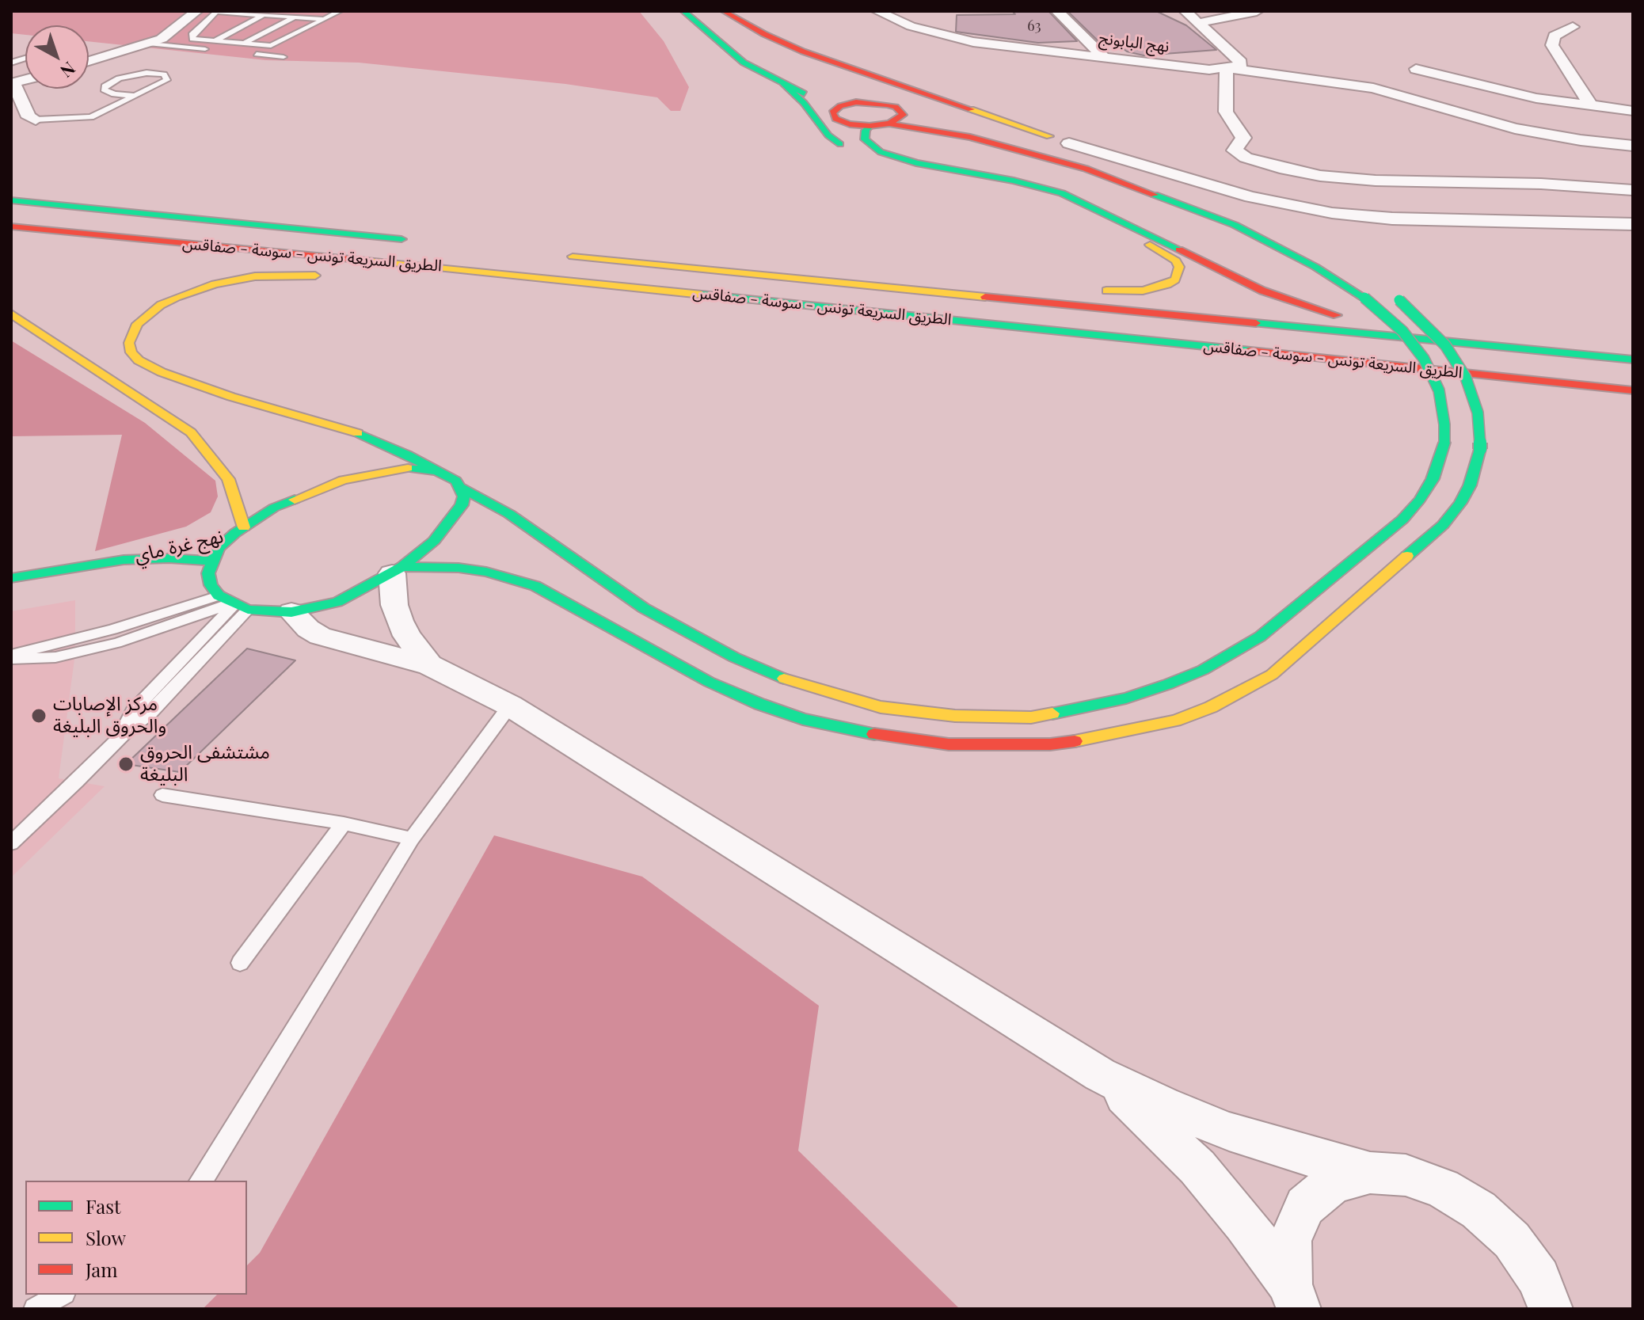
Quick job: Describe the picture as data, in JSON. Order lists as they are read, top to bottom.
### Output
{
  "streets": {
    "main road": ["الطريق السريعة تونس - سوسة - صفاقس", "نهج غرة ماي"],
    "street": ["نهج البابونج"]
  },
  "places": ["مركز الإصابات والحروق البليغة", "مشتشفى الحروق البليغة"],
  "house_numbers": ["63"],
  "legend": ["Fast", "Slow", "Jam"],
  "north": "bottom right"
}
